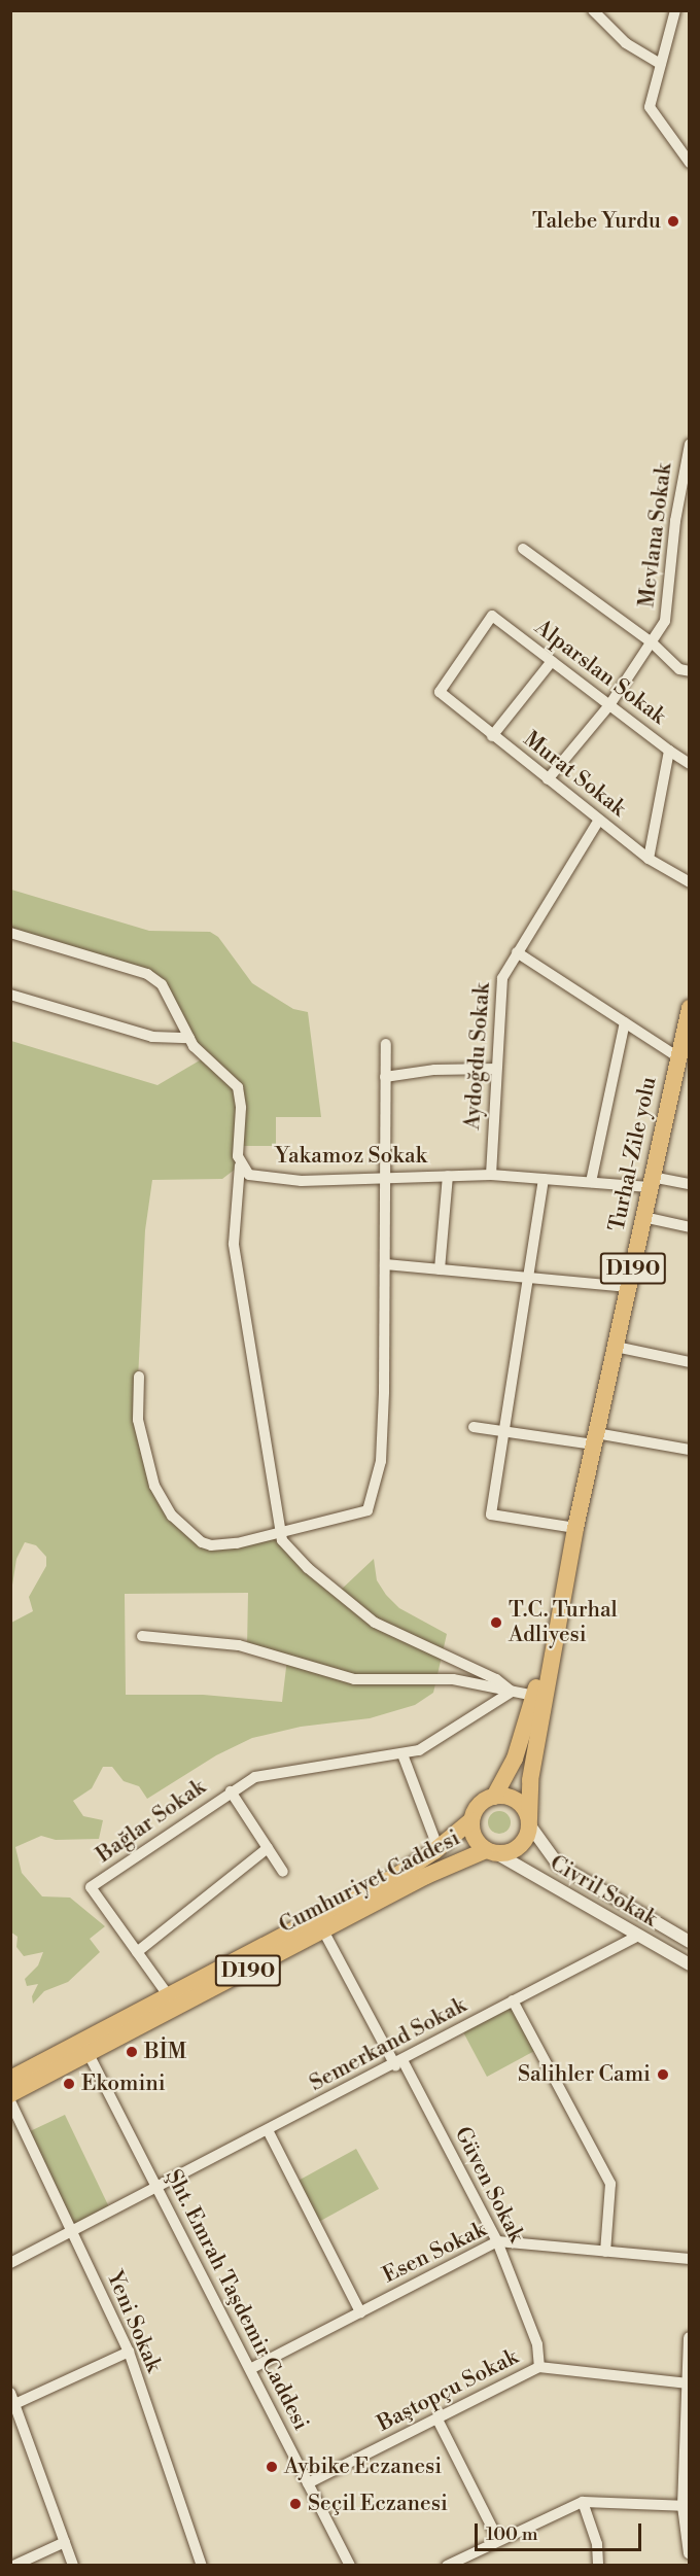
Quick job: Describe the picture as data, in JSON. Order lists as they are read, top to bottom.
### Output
{
  "streets": {
    "main road": ["Turhal-Zile yolu", "D190", "Cumhuriyet Caddesi"],
    "street": [
      "Mevlana Sokak",
      "Alparslan Sokak",
      "Murat Sokak",
      "Aydoğdu Sokak",
      "Yakamoz Sokak",
      "Bağlar Sokak",
      "Civril Sokak",
      "Semerkand Sokak",
      "Güven Sokak",
      "Esen Sokak",
      "Şht. Emrah Taşdemir Caddesi",
      "Yeni Sokak",
      "Baştopçu Sokak"
    ]
  },
  "crossings": [
    ["Mevlana Sokak", "Alparslan Sokak"],
    ["Mevlana Sokak", "Murat Sokak"],
    ["Alparslan Sokak", "Murat Sokak"],
    ["Murat Sokak", "Aydoğdu Sokak"],
    ["Aydoğdu Sokak", "Yakamoz Sokak"],
    ["Turhal-Zile yolu", "Yakamoz Sokak"],
    ["Turhal-Zile yolu", "D190"],
    ["Turhal-Zile yolu", "Cumhuriyet Caddesi"],
    ["D190", "Cumhuriyet Caddesi"],
    ["D190", "Civril Sokak"],
    ["Bağlar Sokak", "Cumhuriyet Caddesi"],
    ["Cumhuriyet Caddesi", "Civril Sokak"],
    ["Cumhuriyet Caddesi", "Güven Sokak"],
    ["Cumhuriyet Caddesi", "Şht. Emrah Taşdemir Caddesi"],
    ["Civril Sokak", "Semerkand Sokak"],
    ["Semerkand Sokak", "Güven Sokak"],
    ["Semerkand Sokak", "Şht. Emrah Taşdemir Caddesi"],
    ["Semerkand Sokak", "Yeni Sokak"],
    ["Güven Sokak", "Esen Sokak"],
    ["Güven Sokak", "Baştopçu Sokak"],
    ["Esen Sokak", "Şht. Emrah Taşdemir Caddesi"],
    ["Şht. Emrah Taşdemir Caddesi", "Baştopçu Sokak"]
  ],
  "places": [
    "Talebe Yurdu",
    "T.C. Turhal Adliyesi",
    "BİM",
    "Salihler Cami",
    "Ekomini",
    "Aybike Eczanesi",
    "Seçil Eczanesi"
  ],
  "scale_bar": "100 m"
}
